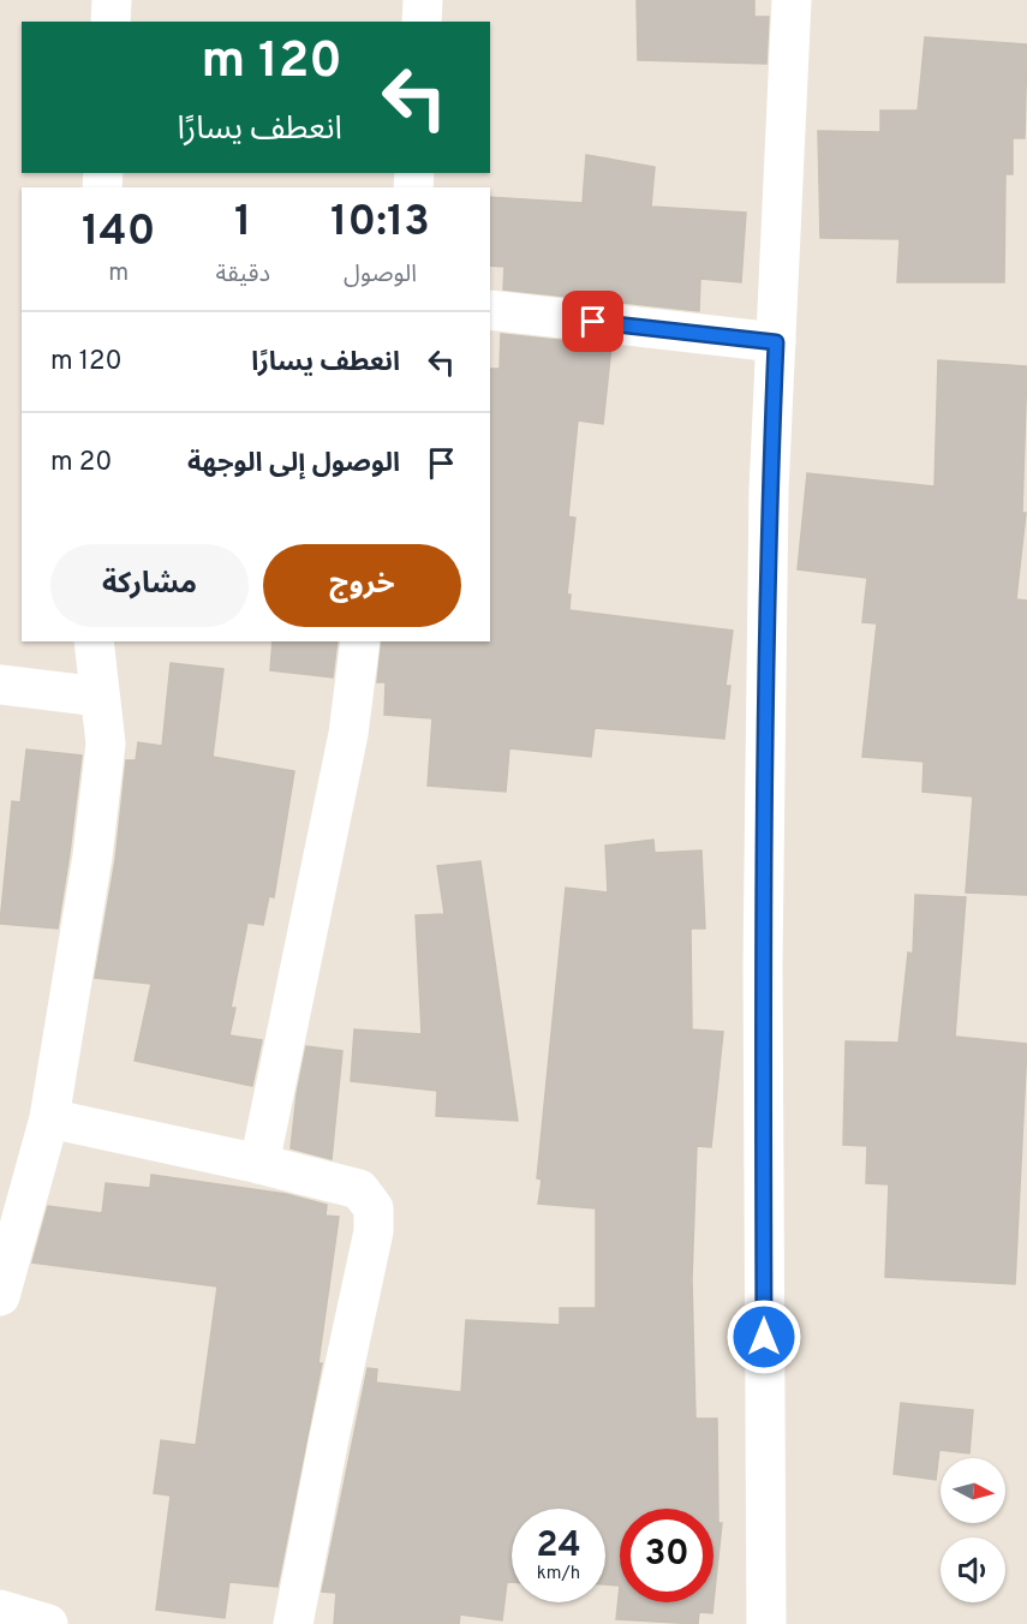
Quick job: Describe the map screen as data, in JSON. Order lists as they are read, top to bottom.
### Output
{
  "north": "right",
  "page": {
    "turn": ["120 m", "انعطف يسارًا"],
    "eta": [
      "10:13",
      "الوصول",
      "1",
      "دقيقة",
      "140",
      "m"
    ],
    "list": [
      {
        "name": "انعطف يسارًا",
        "value": "120 m"
      },
      {
        "name": "الوصول إلى الوجهة",
        "value": "20 m"
      }
    ],
    "buttons": ["خروج", "مشاركة"],
    "speed": "24 km/h",
    "limit": "30"
  }
}
